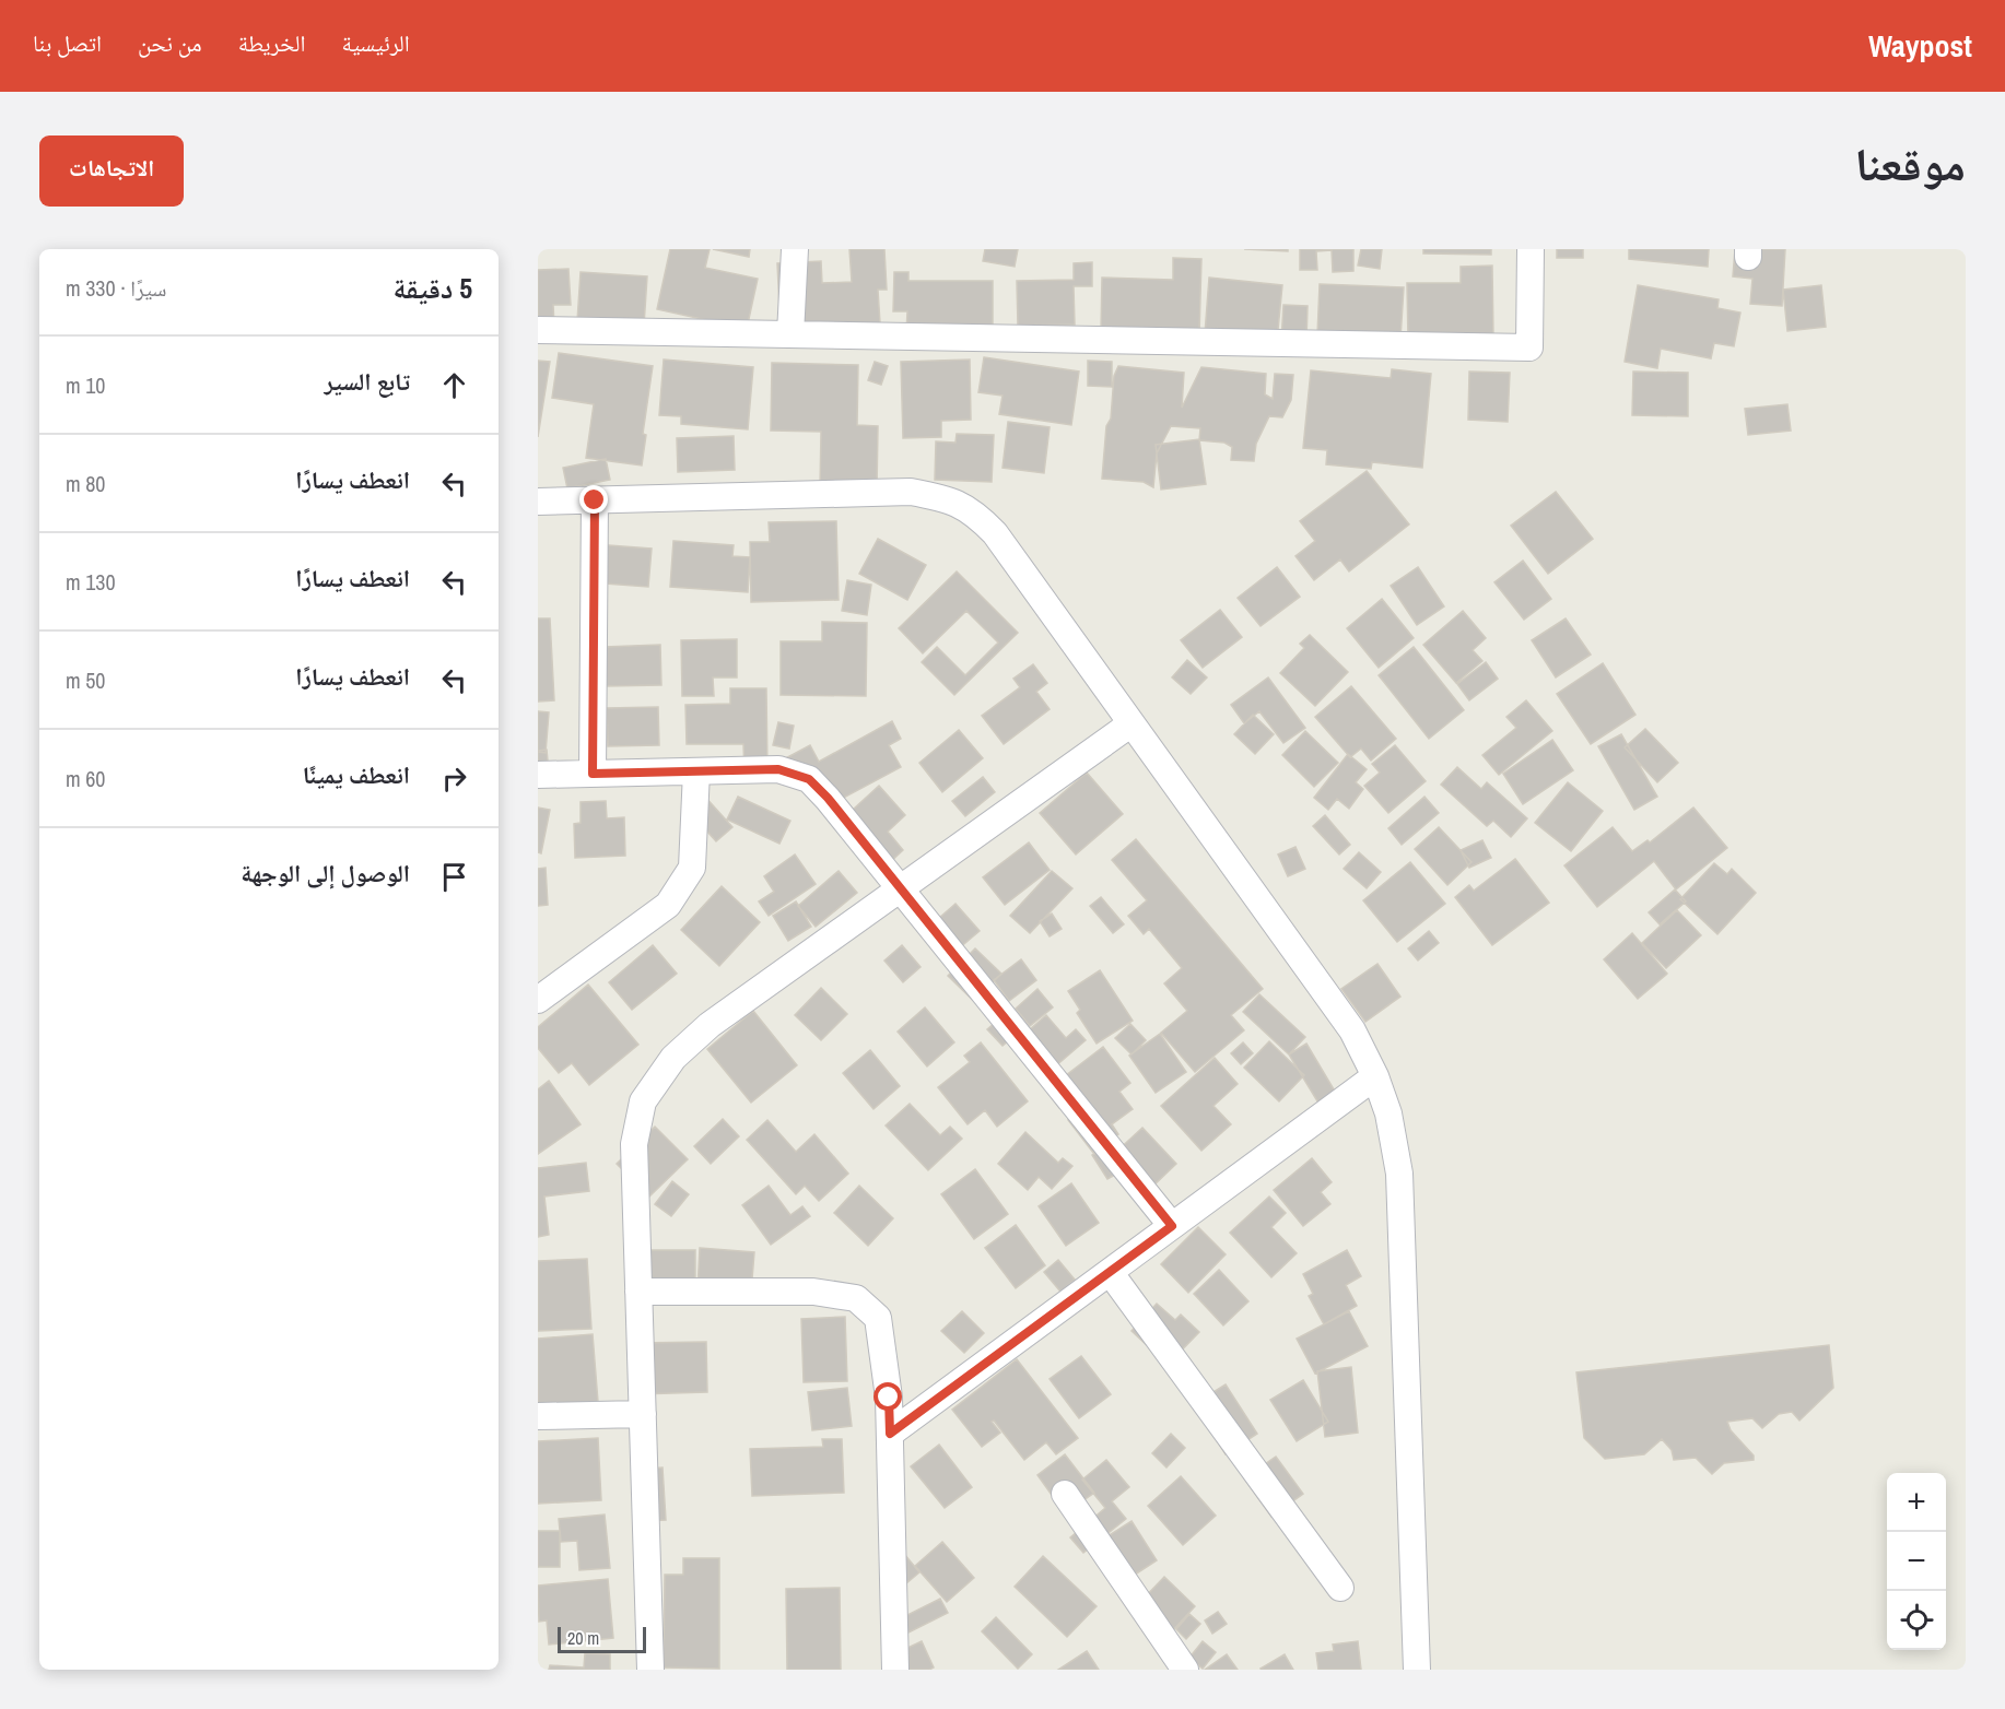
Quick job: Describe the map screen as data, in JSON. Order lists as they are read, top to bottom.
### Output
{
  "scale_bar": "20 m",
  "page": {
    "header": "Waypost",
    "nav": [
      "الرئيسية",
      "الخريطة",
      "من نحن",
      "اتصل بنا"
    ],
    "title": "موقعنا",
    "buttons": "الاتجاهات",
    "heading": ["5 دقيقة", "سيرًا · 330 m"],
    "list": [
      ["تابع السير", "10 m"],
      ["انعطف يسارًا", "80 m"],
      ["انعطف يسارًا", "130 m"],
      ["انعطف يسارًا", "50 m"],
      ["انعطف يمينًا", "60 m"],
      "الوصول إلى الوجهة"
    ],
    "map_buttons": ["+", "−"],
    "scale": "20 m"
  }
}
